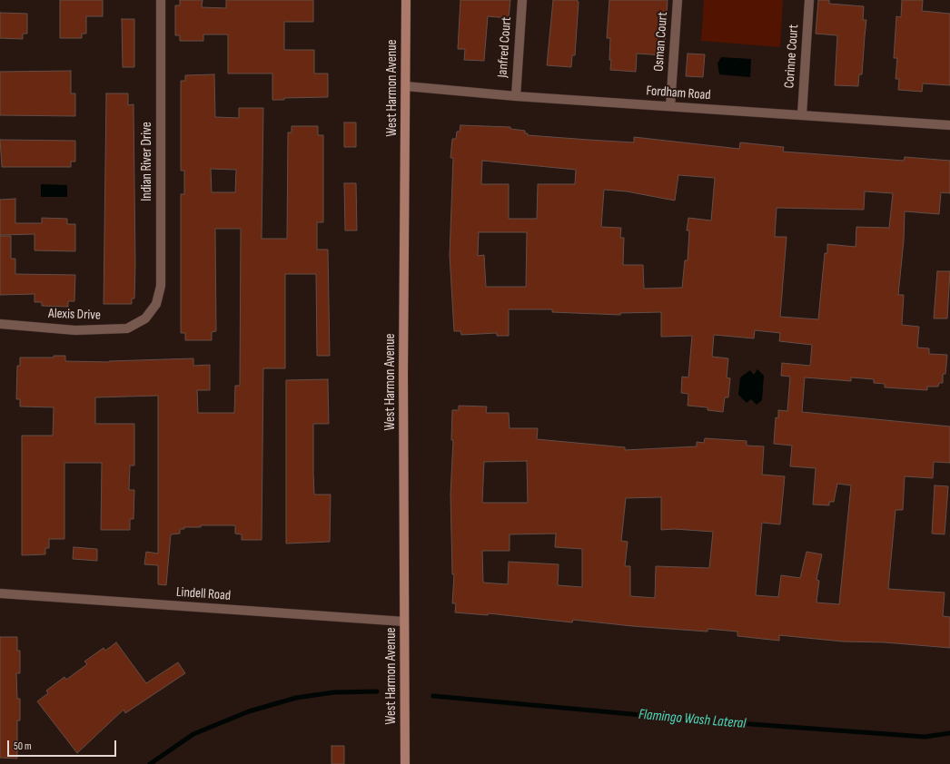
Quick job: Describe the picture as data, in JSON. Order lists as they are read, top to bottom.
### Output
{
  "streets": {
    "main road": ["West Harmon Avenue"],
    "street": [
      "Osman Court",
      "Janfred Court",
      "Corinne Court",
      "Fordham Road",
      "Indian River Drive",
      "Alexis Drive",
      "Lindell Road"
    ]
  },
  "crossings": [
    ["Osman Court", "Fordham Road"],
    ["Janfred Court", "Fordham Road"],
    ["Corinne Court", "Fordham Road"],
    ["West Harmon Avenue", "Fordham Road"],
    ["West Harmon Avenue", "Lindell Road"],
    ["Indian River Drive", "Alexis Drive"]
  ],
  "water": ["Flamingo Wash Lateral"],
  "scale_bar": "50 m"
}
